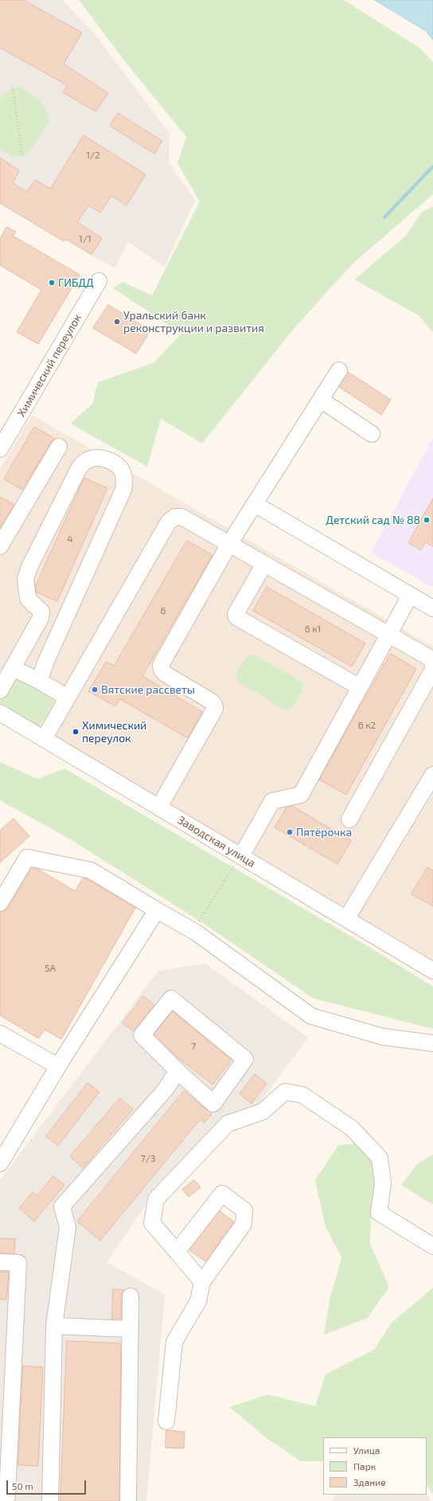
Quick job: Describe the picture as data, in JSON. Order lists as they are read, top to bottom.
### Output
{
  "streets": {
    "street": ["Химический переулок", "Заводская улица"]
  },
  "places": [
    "ГИБДД",
    "Уральский банк реконструкции и развития",
    "Детский сад № 88",
    "Вятские рассветы",
    "Химический переулок",
    "Пятёрочка"
  ],
  "house_numbers": [
    "1/2",
    "1/1",
    "4",
    "6",
    "6 к1",
    "6 к2",
    "5А",
    "7",
    "7/3"
  ],
  "legend": ["Улица", "Парк", "Здание"],
  "scale_bar": "50 m"
}
